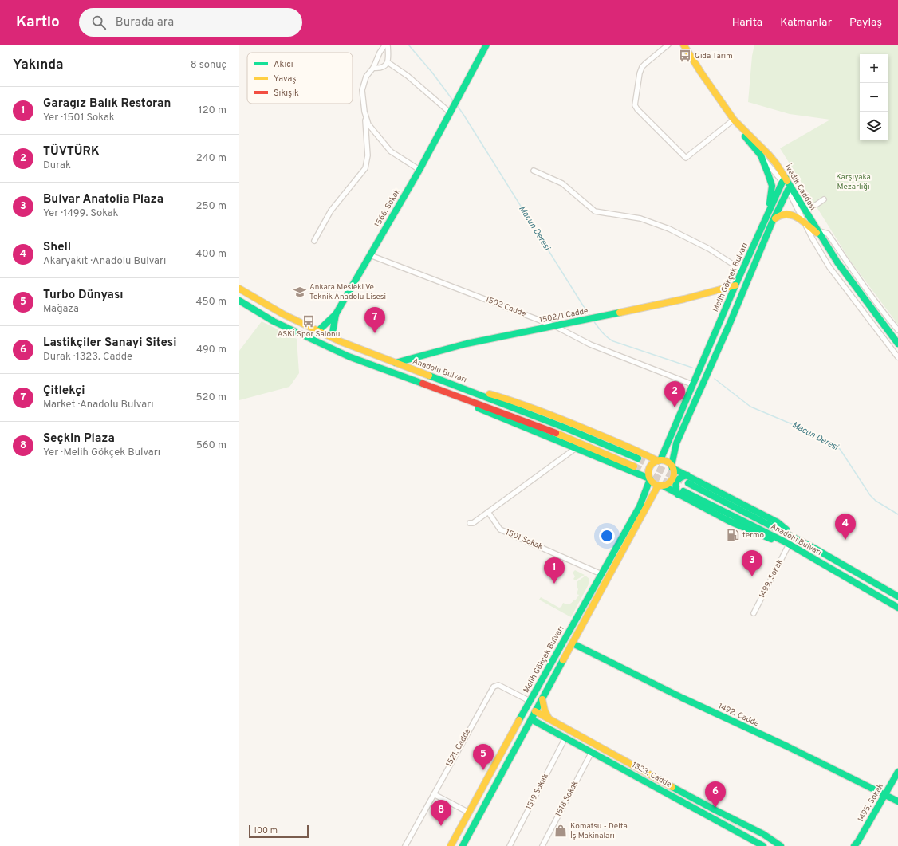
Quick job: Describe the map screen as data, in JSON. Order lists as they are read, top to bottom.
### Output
{
  "streets": {
    "main road": [
      "İvedik Caddesi",
      "1566. Sokak",
      "Melih Gökçek Bulvarı",
      "1502/1 Cadde",
      "Anadolu Bulvarı",
      "1492. Cadde",
      "1323. Cadde",
      "1495. Sokak"
    ],
    "street": [
      "1502 Cadde",
      "1501 Sokak",
      "1499. Sokak",
      "1521. Cadde",
      "1519 Sokak",
      "1518 Sokak"
    ]
  },
  "crossings": [
    ["İvedik Caddesi", "Melih Gökçek Bulvarı"],
    ["1566. Sokak", "1502 Cadde"],
    ["Melih Gökçek Bulvarı", "1502 Cadde"],
    ["Melih Gökçek Bulvarı", "1502/1 Cadde"],
    ["Melih Gökçek Bulvarı", "Anadolu Bulvarı"],
    ["Melih Gökçek Bulvarı", "1501 Sokak"],
    ["Melih Gökçek Bulvarı", "1521. Cadde"],
    ["Melih Gökçek Bulvarı", "1323. Cadde"],
    ["1502 Cadde", "1502/1 Cadde"],
    ["1502/1 Cadde", "Anadolu Bulvarı"],
    ["Anadolu Bulvarı", "1499. Sokak"],
    ["1492. Cadde", "1495. Sokak"],
    ["1323. Cadde", "1519 Sokak"],
    ["1323. Cadde", "1518 Sokak"]
  ],
  "water": ["Macun Deresi"],
  "parks": ["Karşıyaka Mezarlığı"],
  "places": {
    "bus stop": ["Gıda Tarım", "ASKİ Spor Salonu"],
    "school or university": ["Ankara Mesleki Ve Teknik Anadolu Lisesi"],
    "fuel station": ["termo"],
    "shop": ["Komatsu - Delta İş Makinaları"]
  },
  "legend": ["Akıcı", "Yavaş", "Sıkışık"],
  "scale_bar": "100 m",
  "page": {
    "header": "Kartio",
    "search": "Burada ara",
    "nav": ["Harita", "Katmanlar", "Paylaş"],
    "heading": ["Yakında", "8 sonuç"],
    "map_buttons": ["+", "−"],
    "list": [
      {
        "mark": "1",
        "name": "Garagız Balık Restoran",
        "note": "Yer · 1501 Sokak",
        "value": "120 m"
      },
      {
        "mark": "2",
        "name": "TÜVTÜRK",
        "note": "Durak",
        "value": "240 m"
      },
      {
        "mark": "3",
        "name": "Bulvar Anatolia Plaza",
        "note": "Yer · 1499. Sokak",
        "value": "250 m"
      },
      {
        "mark": "4",
        "name": "Shell",
        "note": "Akaryakıt · Anadolu Bulvarı",
        "value": "400 m"
      },
      {
        "mark": "5",
        "name": "Turbo Dünyası",
        "note": "Mağaza",
        "value": "450 m"
      },
      {
        "mark": "6",
        "name": "Lastikçiler Sanayi Sitesi",
        "note": "Durak · 1323. Cadde",
        "value": "490 m"
      },
      {
        "mark": "7",
        "name": "Çitlekçi",
        "note": "Market · Anadolu Bulvarı",
        "value": "520 m"
      },
      {
        "mark": "8",
        "name": "Seçkin Plaza",
        "note": "Yer · Melih Gökçek Bulvarı",
        "value": "560 m"
      }
    ],
    "pins": [
      "7",
      "2",
      "4",
      "3",
      "1",
      "5",
      "6",
      "8"
    ],
    "scale": "100 m"
  }
}
